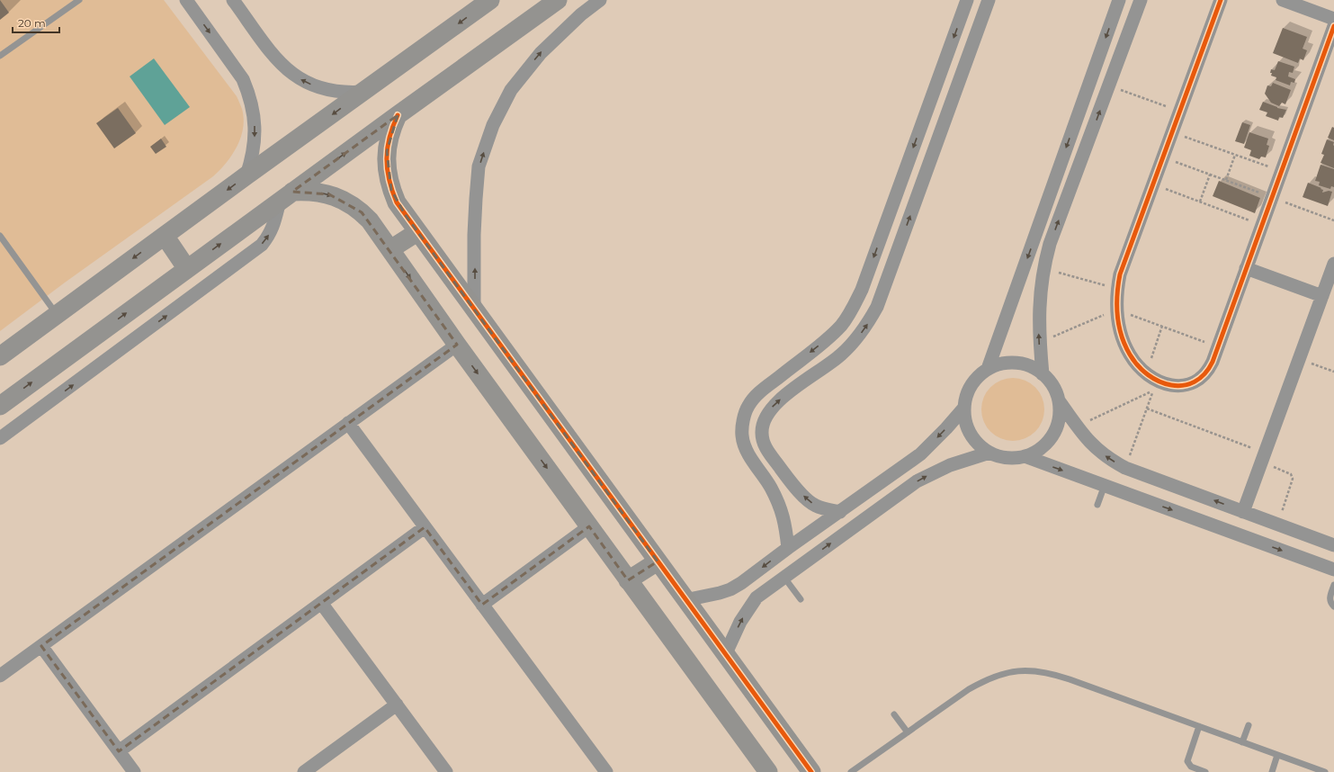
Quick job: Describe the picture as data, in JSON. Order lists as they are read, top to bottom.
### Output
{
  "scale_bar": "20 m"
}
